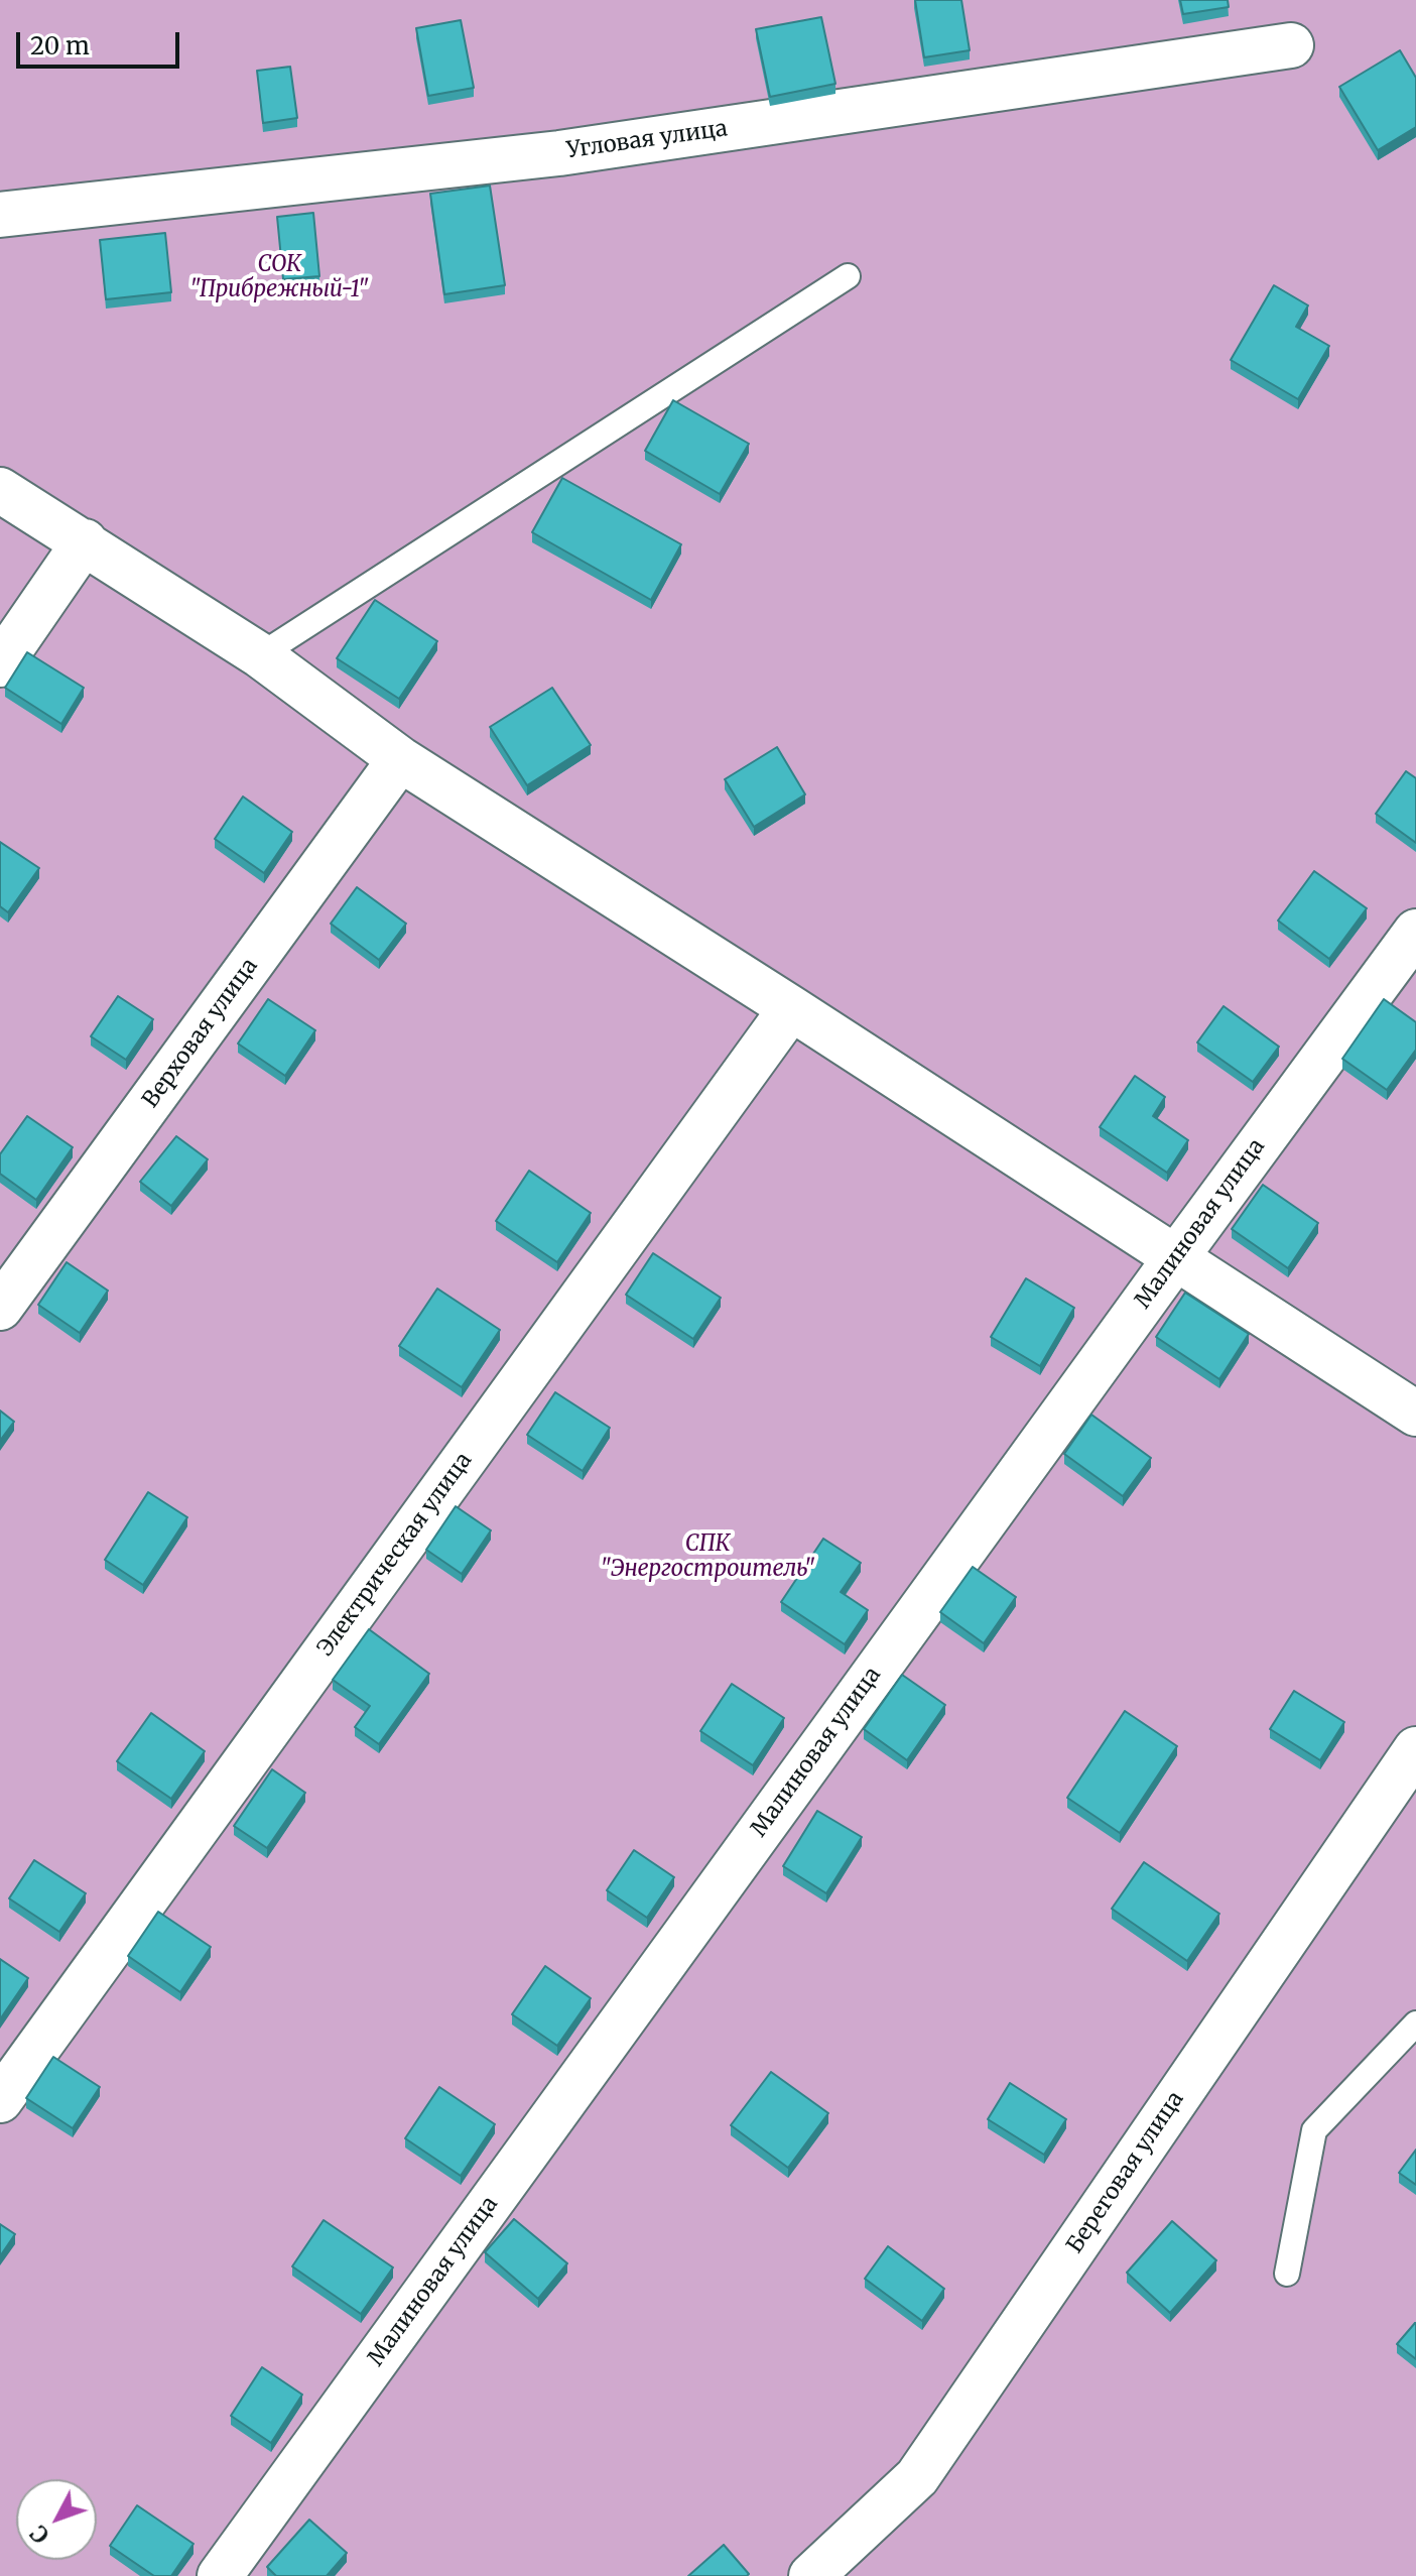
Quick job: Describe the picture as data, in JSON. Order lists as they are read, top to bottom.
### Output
{
  "streets": {
    "street": [
      "Угловая улица",
      "Верховая улица",
      "Малиновая улица",
      "Электрическая улица",
      "Береговая улица"
    ]
  },
  "parks": ["СОК \"Прибрежный-1\"", "СПК \"Энергостроитель\""],
  "scale_bar": "20 m",
  "north": "bottom left"
}
